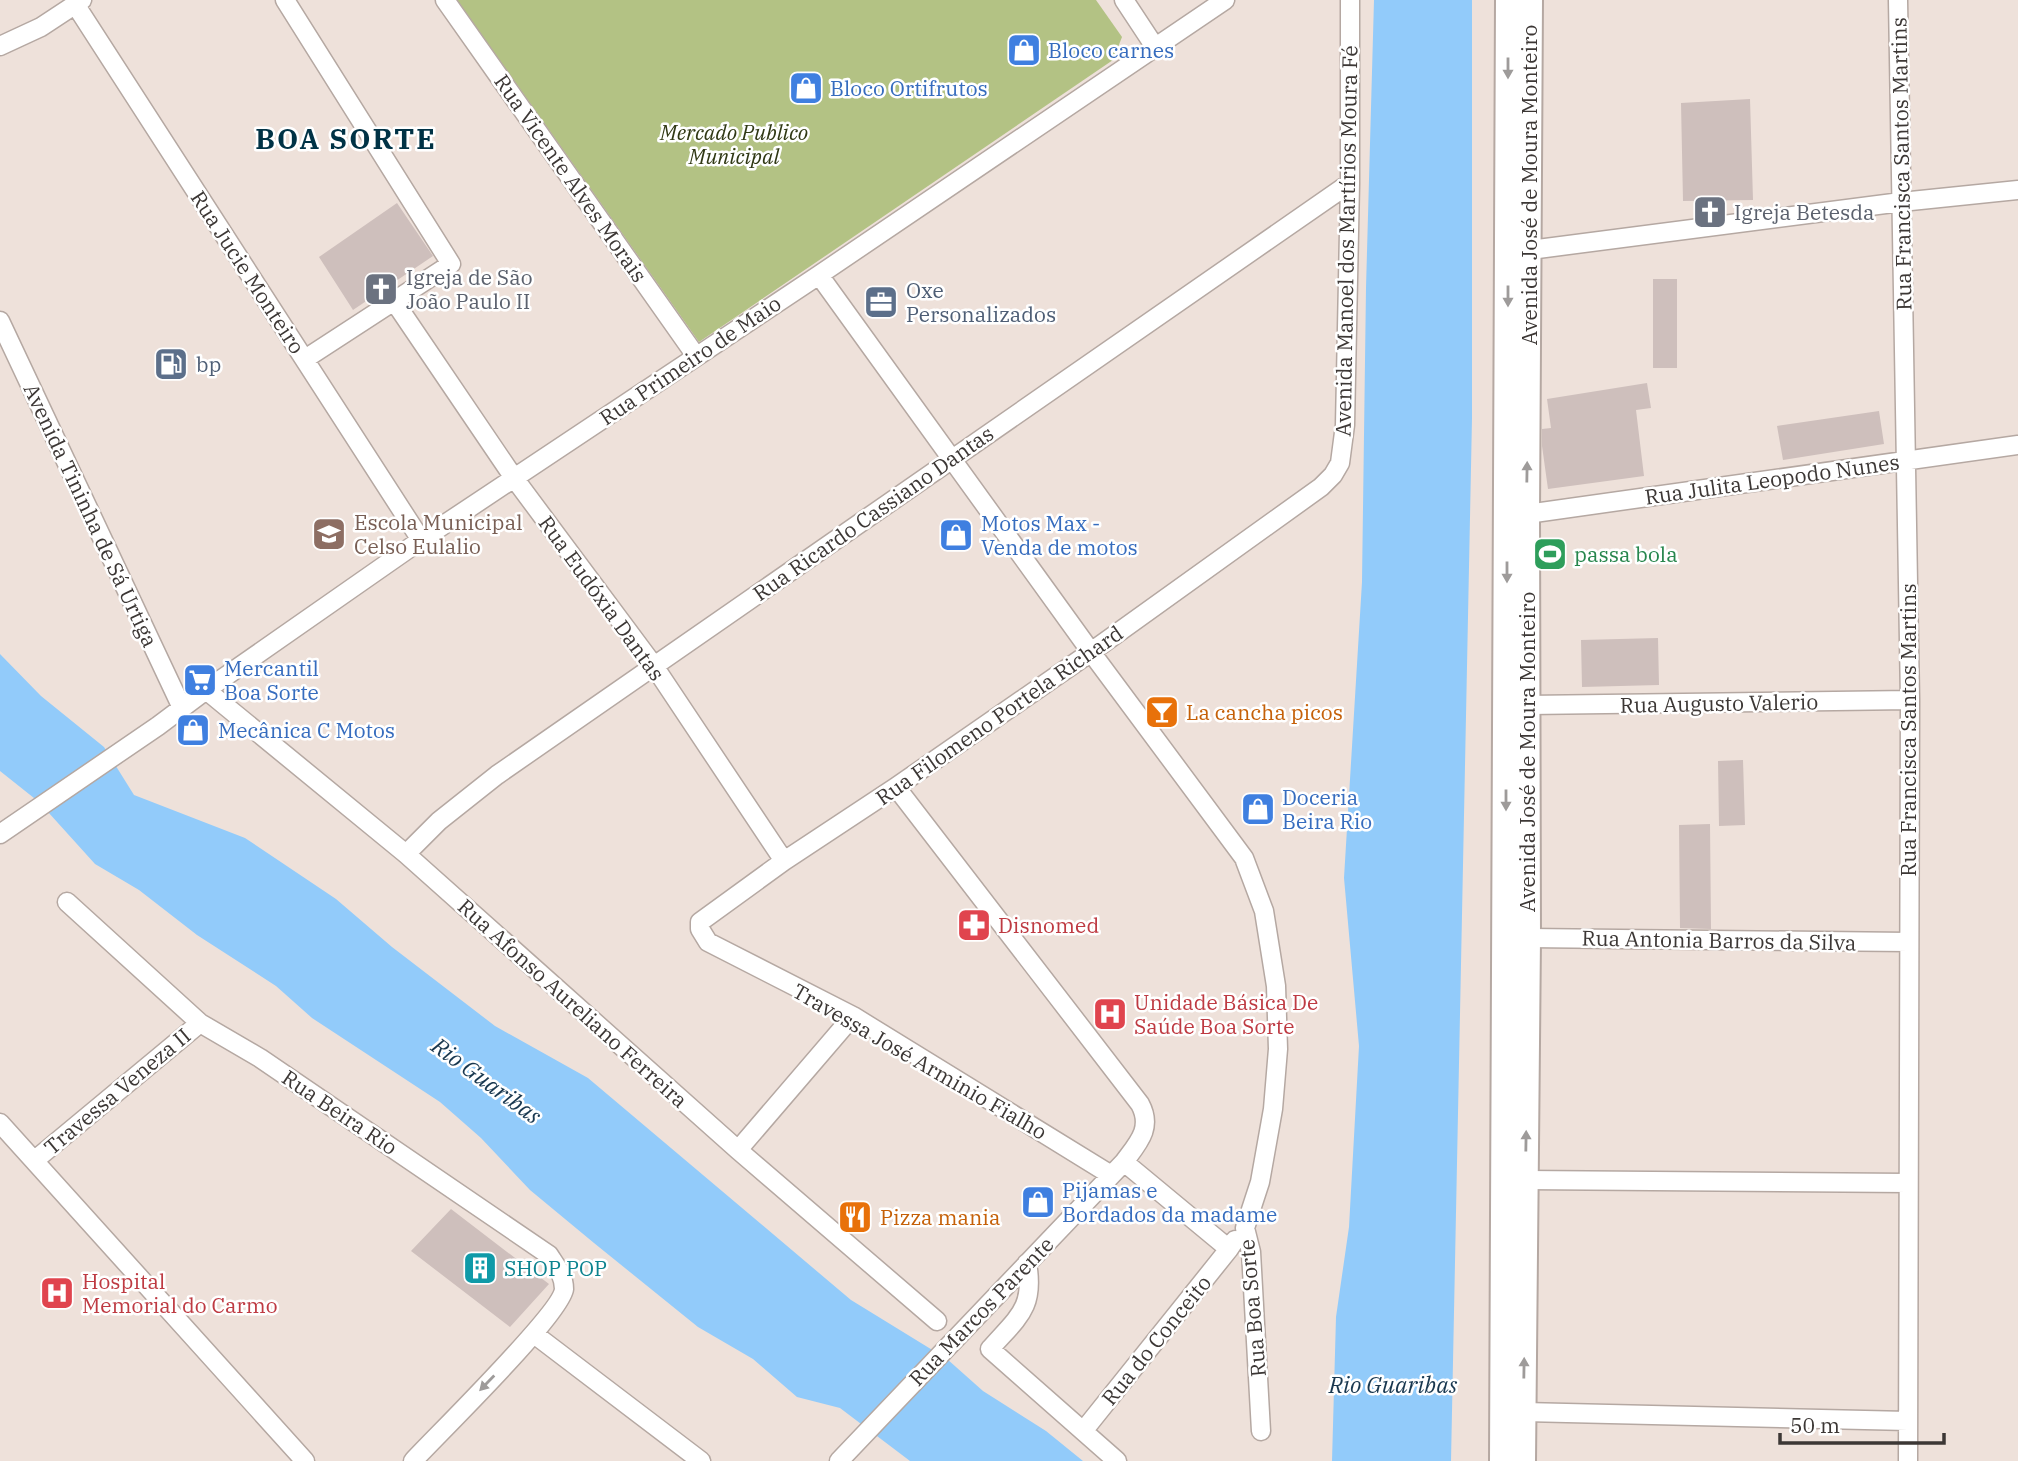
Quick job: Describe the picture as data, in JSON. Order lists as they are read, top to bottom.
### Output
{
  "streets": {
    "main road": ["Avenida José de Moura Monteiro"],
    "street": [
      "Rua Francisca Santos Martins",
      "Rua Vicente Alves Morais",
      "Avenida Manoel dos Martírios Moura Fé",
      "Rua Jucie Monteiro",
      "Rua Primeiro de Maio",
      "Rua Julita Leopodo Nunes",
      "Rua Ricardo Cassiano Dantas",
      "Avenida Tininha de Sá Urtiga",
      "Rua Eudóxia Dantas",
      "Rua Augusto Valerio",
      "Rua Filomeno Portela Richard",
      "Rua Antonia Barros da Silva",
      "Rua Afonso Aureliano Ferreira",
      "Travessa José Arminio Fialho",
      "Travessa Veneza II",
      "Rua Beira Rio",
      "Rua Boa Sorte",
      "Rua Marcos Parente",
      "Rua do Conceito"
    ]
  },
  "crossings": [
    ["Rua Francisca Santos Martins", "Rua Julita Leopodo Nunes"],
    ["Rua Francisca Santos Martins", "Rua Augusto Valerio"],
    ["Rua Francisca Santos Martins", "Rua Antonia Barros da Silva"],
    ["Rua Vicente Alves Morais", "Rua Primeiro de Maio"],
    ["Avenida José de Moura Monteiro", "Rua Julita Leopodo Nunes"],
    ["Avenida José de Moura Monteiro", "Rua Augusto Valerio"],
    ["Avenida José de Moura Monteiro", "Rua Antonia Barros da Silva"],
    ["Avenida Manoel dos Martírios Moura Fé", "Rua Ricardo Cassiano Dantas"],
    ["Avenida Manoel dos Martírios Moura Fé", "Rua Filomeno Portela Richard"],
    ["Rua Jucie Monteiro", "Rua Primeiro de Maio"],
    ["Rua Primeiro de Maio", "Avenida Tininha de Sá Urtiga"],
    ["Rua Primeiro de Maio", "Rua Eudóxia Dantas"],
    ["Rua Primeiro de Maio", "Rua Afonso Aureliano Ferreira"],
    ["Rua Primeiro de Maio", "Rua Boa Sorte"],
    ["Rua Ricardo Cassiano Dantas", "Rua Eudóxia Dantas"],
    ["Rua Ricardo Cassiano Dantas", "Rua Afonso Aureliano Ferreira"],
    ["Rua Ricardo Cassiano Dantas", "Rua Boa Sorte"],
    ["Rua Eudóxia Dantas", "Rua Filomeno Portela Richard"],
    ["Rua Filomeno Portela Richard", "Travessa José Arminio Fialho"],
    ["Rua Filomeno Portela Richard", "Rua Boa Sorte"],
    ["Rua Filomeno Portela Richard", "Rua Marcos Parente"],
    ["Travessa José Arminio Fialho", "Rua Marcos Parente"],
    ["Travessa José Arminio Fialho", "Rua do Conceito"],
    ["Travessa Veneza II", "Rua Beira Rio"]
  ],
  "districts": ["BOA SORTE"],
  "water": ["Rio Guaribas"],
  "parks": ["Mercado Publico Municipal"],
  "places": {
    "shop": [
      "Bloco carnes",
      "Bloco Ortifrutos",
      "Motos Max - Venda de motos",
      "Mecânica C Motos",
      "Doceria Beira Rio",
      "Pijamas e Bordados da madame"
    ],
    "church": ["Igreja Betesda", "Igreja de São João Paulo II"],
    "office": ["Oxe Personalizados"],
    "fuel station": ["bp"],
    "school or university": ["Escola Municipal Celso Eulalio"],
    "sports": ["passa bola"],
    "supermarket": ["Mercantil Boa Sorte"],
    "bar": ["La cancha picos"],
    "pharmacy": ["Disnomed"],
    "hospital": ["Unidade Básica De Saúde Boa Sorte", "Hospital Memorial do Carmo"],
    "restaurant": ["Pizza mania"],
    "building": ["SHOP POP"]
  },
  "scale_bar": "50 m"
}
